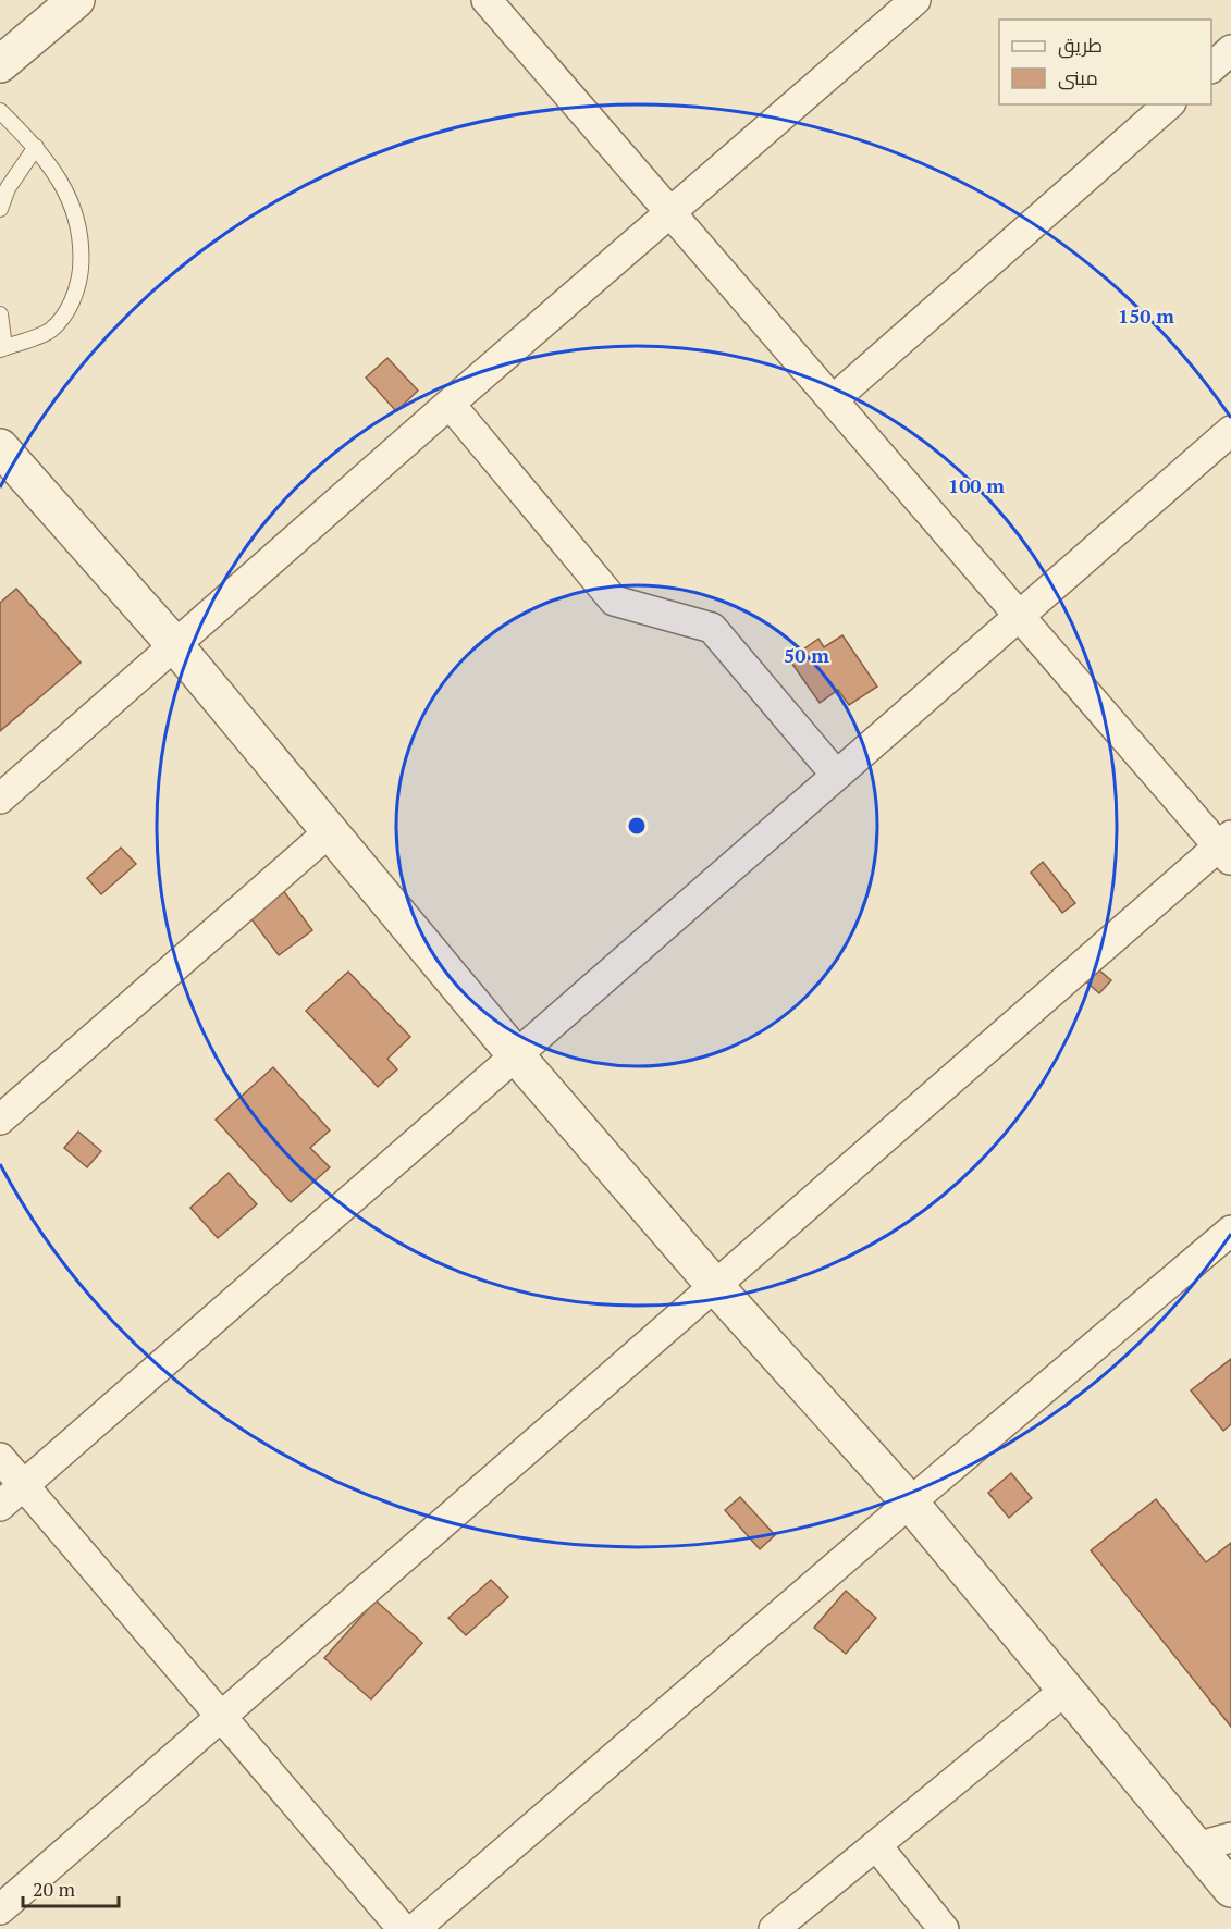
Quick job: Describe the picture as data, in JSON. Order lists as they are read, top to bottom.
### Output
{
  "legend": ["طريق", "مبنى"],
  "scale_bar": "20 m",
  "rings": ["150 m", "100 m", "50 m"]
}
